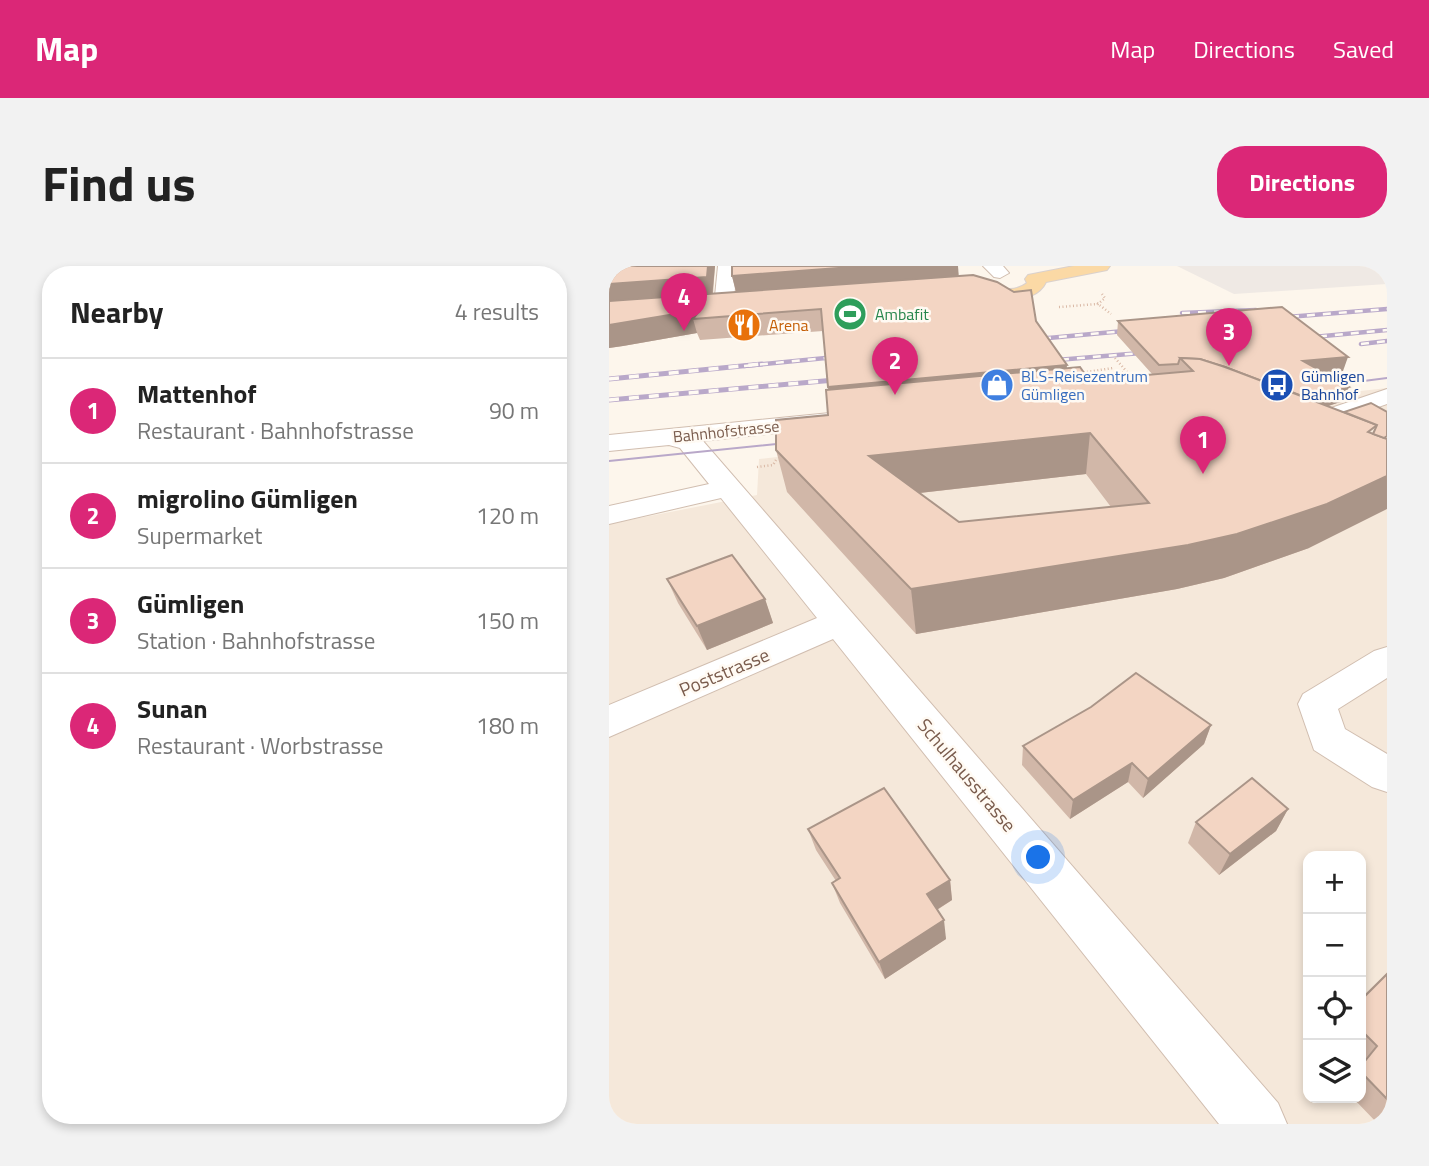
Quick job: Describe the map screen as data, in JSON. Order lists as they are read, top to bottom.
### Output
{
  "streets": {
    "street": ["Bahnhofstrasse", "Poststrasse", "Schulhausstrasse"]
  },
  "crossings": [
    ["Bahnhofstrasse", "Schulhausstrasse"],
    ["Poststrasse", "Schulhausstrasse"]
  ],
  "places": {
    "sports": ["Ambafit"],
    "restaurant": ["Arena"],
    "shop": ["BLS-Reisezentrum Gümligen"],
    "bus stop": ["Gümligen Bahnhof"]
  },
  "page": {
    "header": "Map",
    "nav": ["Map", "Directions", "Saved"],
    "title": "Find us",
    "buttons": "Directions",
    "heading": ["Nearby", "4 results"],
    "pins": [
      "4",
      "3",
      "2",
      "1"
    ],
    "list": [
      {
        "mark": "1",
        "name": "Mattenhof",
        "note": "Restaurant · Bahnhofstrasse",
        "value": "90 m"
      },
      {
        "mark": "2",
        "name": "migrolino Gümligen",
        "note": "Supermarket",
        "value": "120 m"
      },
      {
        "mark": "3",
        "name": "Gümligen",
        "note": "Station · Bahnhofstrasse",
        "value": "150 m"
      },
      {
        "mark": "4",
        "name": "Sunan",
        "note": "Restaurant · Worbstrasse",
        "value": "180 m"
      }
    ],
    "map_buttons": ["+", "−"]
  }
}
